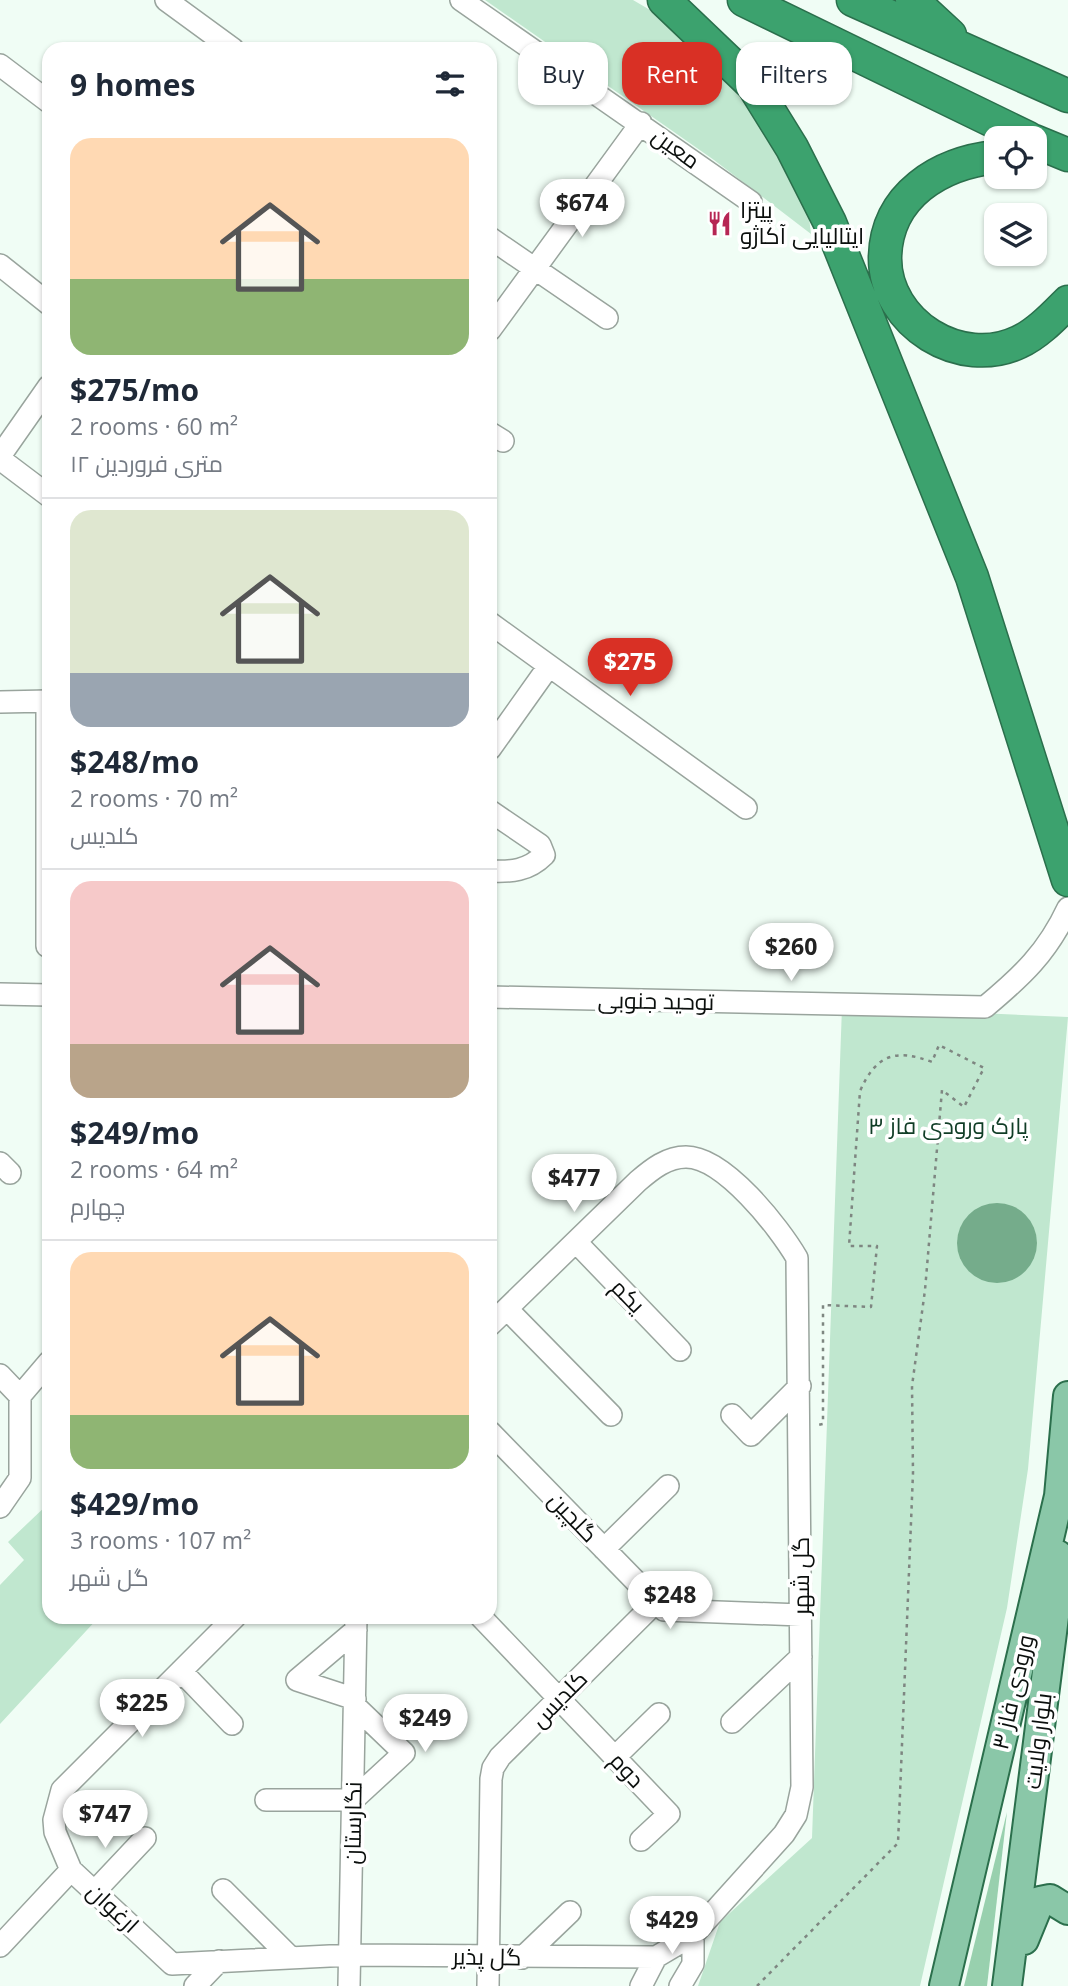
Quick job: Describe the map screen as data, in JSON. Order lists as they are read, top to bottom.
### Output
{
  "streets": {
    "main road": ["ورودی فاز ۳", "بلوار ولایت"],
    "street": [
      "معین",
      "توحید جنوبی",
      "یکم",
      "گلچین",
      "گل شهر",
      "کلدیس",
      "دوم",
      "نگارستان",
      "ارغوان",
      "گل پذیر"
    ]
  },
  "crossings": [
    ["یکم", "گل شهر"],
    ["گلچین", "کلدیس"],
    ["گل شهر", "گل پذیر"],
    ["ورودی فاز ۳", "بلوار ولایت"],
    ["کلدیس", "دوم"],
    ["کلدیس", "گل پذیر"],
    ["نگارستان", "ارغوان"],
    ["نگارستان", "گل پذیر"],
    ["ارغوان", "گل پذیر"]
  ],
  "parks": ["پارک ورودی فاز ۳"],
  "places": {
    "restaurant": ["پیتزا ایتالیایی آکاژو"]
  },
  "page": {
    "chip": ["Buy", "Rent", "Filters"],
    "heading": "9 homes",
    "list": [
      {
        "name": "$275/mo",
        "note": "2 rooms · 60 m² · ۱۲ متری فروردین"
      },
      {
        "name": "$248/mo",
        "note": "2 rooms · 70 m² · کلدیس"
      },
      {
        "name": "$249/mo",
        "note": "2 rooms · 64 m² · چهارم"
      },
      {
        "name": "$429/mo",
        "note": "3 rooms · 107 m² · گل شهر"
      }
    ],
    "price": [
      "$674",
      "$275",
      "$260",
      "$477",
      "$248",
      "$225",
      "$249",
      "$747",
      "$429"
    ]
  }
}
